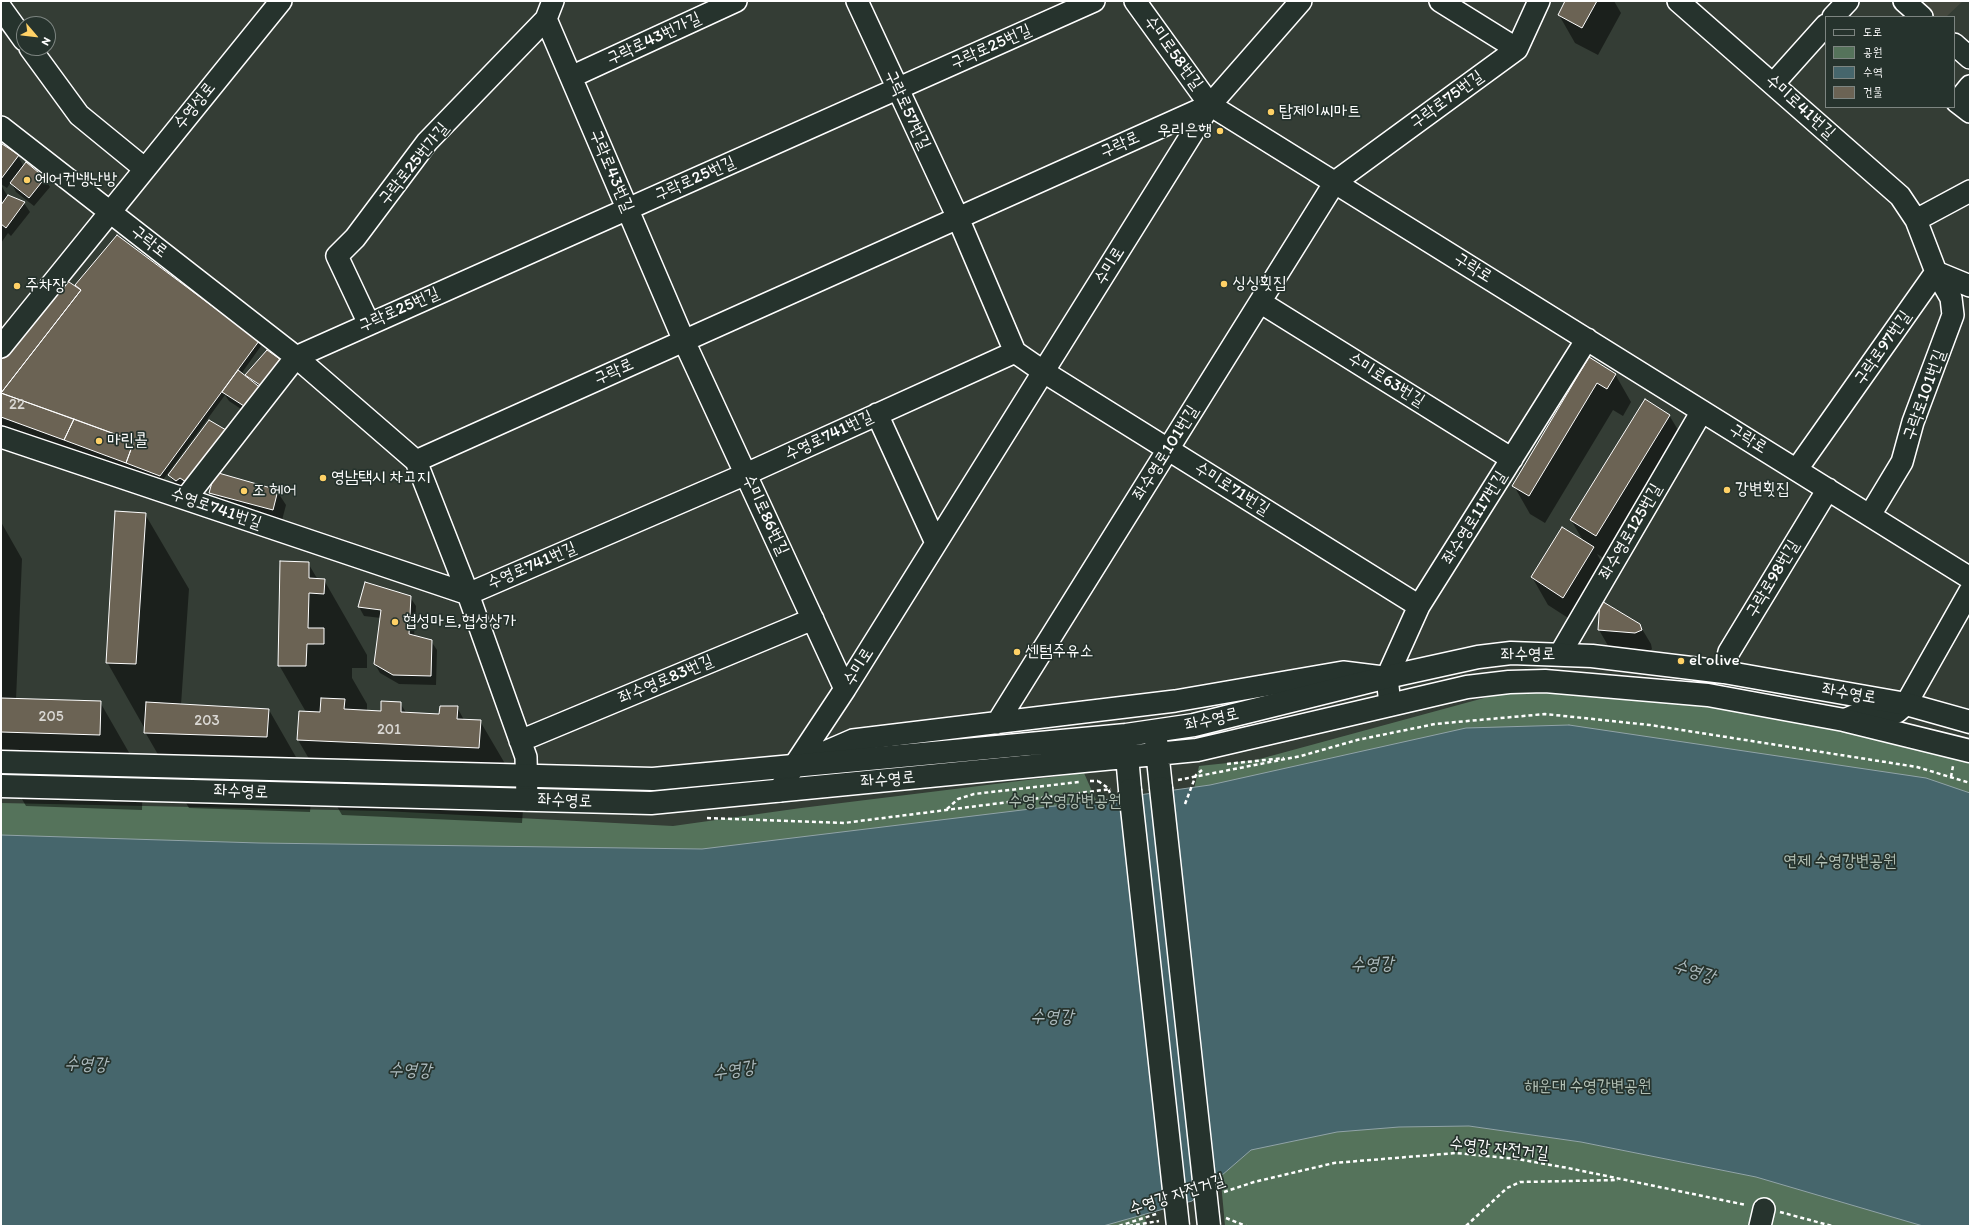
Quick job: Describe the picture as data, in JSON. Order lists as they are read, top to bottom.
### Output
{
  "streets": {
    "main road": ["좌수영로"],
    "street": [
      "구락로43번가길",
      "구락로25번길",
      "수미로58번길",
      "구락로75번길",
      "수영성로",
      "수미로41번길",
      "구락로57번길",
      "구락로",
      "구락로25번가길",
      "구락로43번길",
      "수미로",
      "구락로97번길",
      "수미로63번길",
      "구락로101번길",
      "수영로741번길",
      "좌수영로101번길",
      "수미로71번길",
      "수미로86번길",
      "좌수영로117번길",
      "좌수영로125번길",
      "구락로98번길",
      "좌수영로83번길"
    ],
    "path": ["수영강 자전거길"]
  },
  "crossings": [
    ["구락로43번가길", "구락로43번길"],
    ["구락로25번길", "구락로57번길"],
    ["구락로25번길", "구락로"],
    ["구락로25번길", "구락로25번가길"],
    ["구락로25번길", "구락로43번길"],
    ["수미로58번길", "구락로"],
    ["수미로58번길", "수미로"],
    ["구락로75번길", "구락로"],
    ["구락로75번길", "좌수영로101번길"],
    ["수영성로", "구락로"],
    ["구락로57번길", "구락로"],
    ["구락로", "구락로43번길"],
    ["구락로", "수미로"],
    ["구락로", "구락로97번길"],
    ["구락로", "구락로101번길"],
    ["구락로", "좌수영로101번길"],
    ["구락로", "수미로86번길"],
    ["구락로", "좌수영로117번길"],
    ["구락로", "좌수영로125번길"],
    ["구락로", "구락로98번길"],
    ["구락로25번가길", "구락로43번길"],
    ["구락로43번길", "수미로86번길"],
    ["수미로", "수미로71번길"],
    ["수미로", "수미로86번길"],
    ["수미로", "좌수영로"],
    ["구락로97번길", "구락로101번길"],
    ["수미로63번길", "좌수영로101번길"],
    ["수미로63번길", "좌수영로117번길"],
    ["수영로741번길", "수미로86번길"],
    ["좌수영로101번길", "수미로71번길"],
    ["수미로71번길", "좌수영로117번길"],
    ["수미로86번길", "좌수영로83번길"],
    ["좌수영로117번길", "좌수영로"],
    ["좌수영로125번길", "좌수영로"],
    ["구락로98번길", "좌수영로"]
  ],
  "water": ["수영강"],
  "parks": ["수영 수영강변공원", "연제 수영강변공원", "해운대 수영강변공원"],
  "places": [
    "탑제이씨마트",
    "우리은행",
    "에어컨냉난방",
    "싱싱횟집",
    "주차장",
    "마린콜",
    "영남택시 차고지",
    "강변횟집",
    "조 헤어",
    "협성마트,협성상가",
    "센텀주유소",
    "el olive"
  ],
  "house_numbers": [
    "22",
    "205",
    "203",
    "201"
  ],
  "legend": [
    "도로",
    "공원",
    "수역",
    "건물"
  ],
  "north": "bottom right"
}
